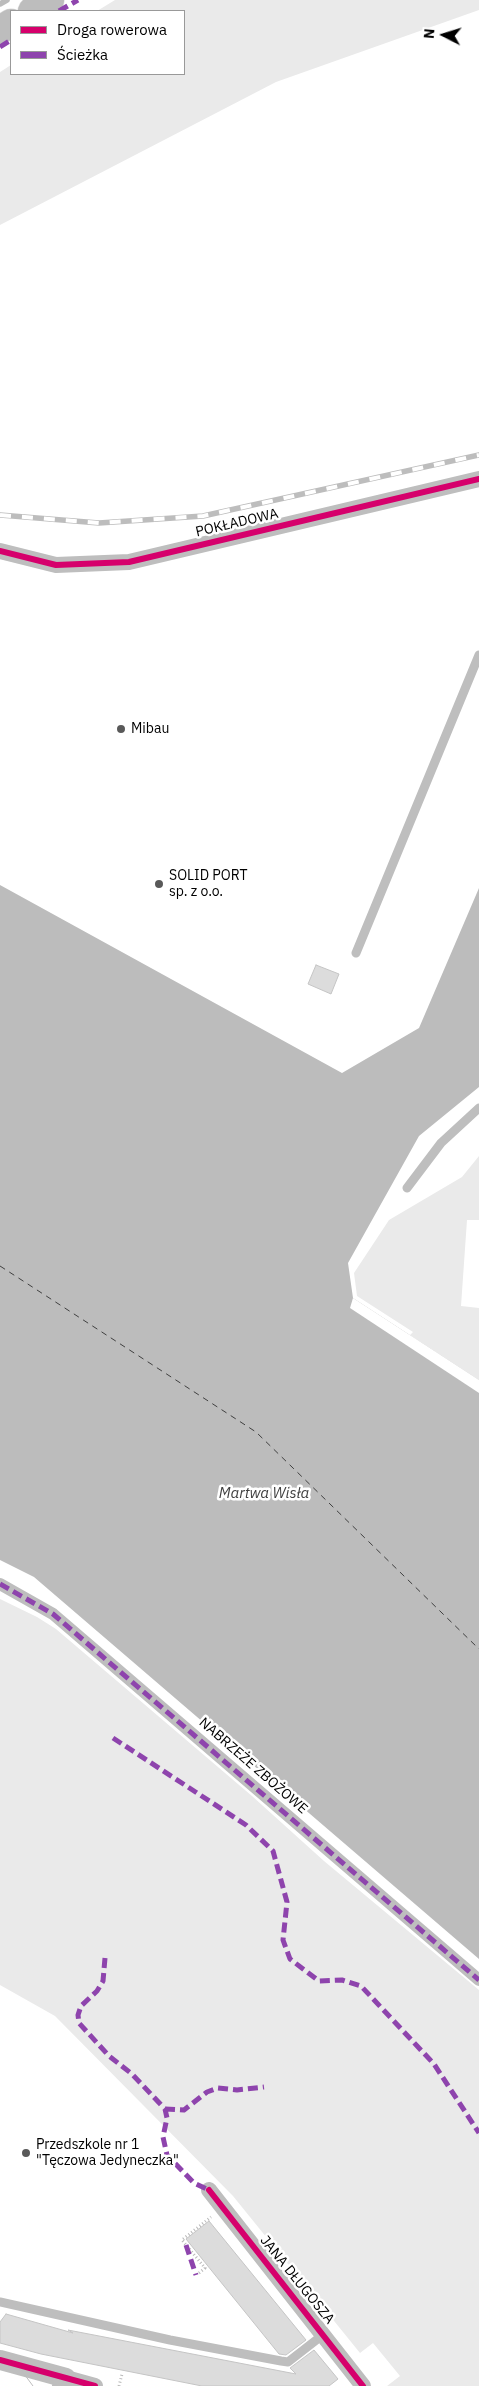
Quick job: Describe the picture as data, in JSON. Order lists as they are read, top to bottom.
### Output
{
  "streets": {
    "street": ["POKŁADOWA", "NABRZEŻE ZBOŻOWE", "JANA DŁUGOSZA"]
  },
  "water": ["Martwa Wisła"],
  "places": ["Mibau", "SOLID PORT sp. z o.o.", "Przedszkole nr 1 \"Tęczowa Jedyneczka\""],
  "legend": ["Droga rowerowa", "Ścieżka"],
  "north": "left"
}
